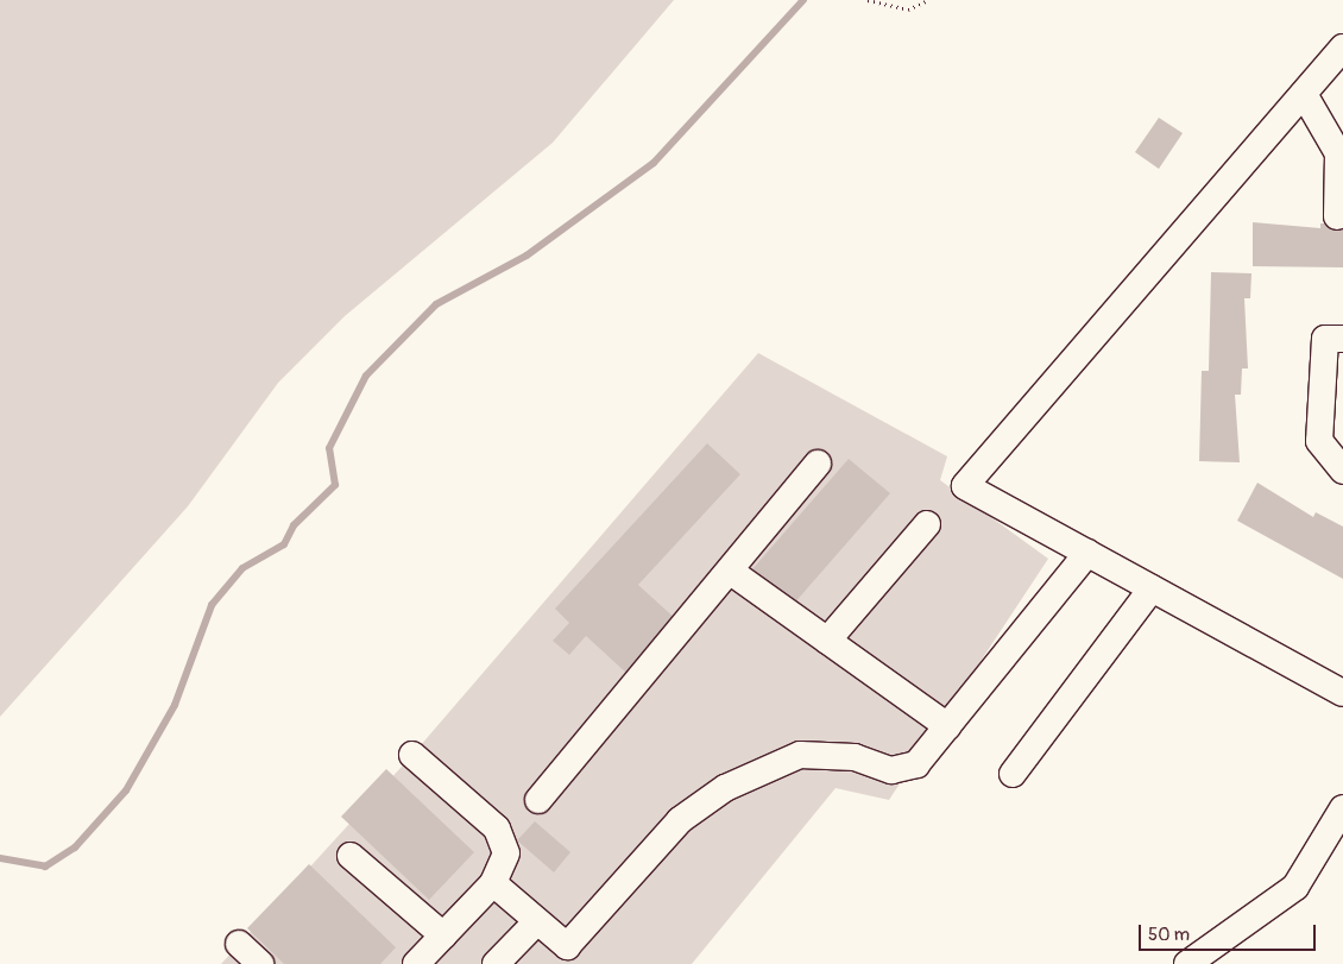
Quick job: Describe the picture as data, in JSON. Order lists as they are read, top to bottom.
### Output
{
  "scale_bar": "50 m"
}
